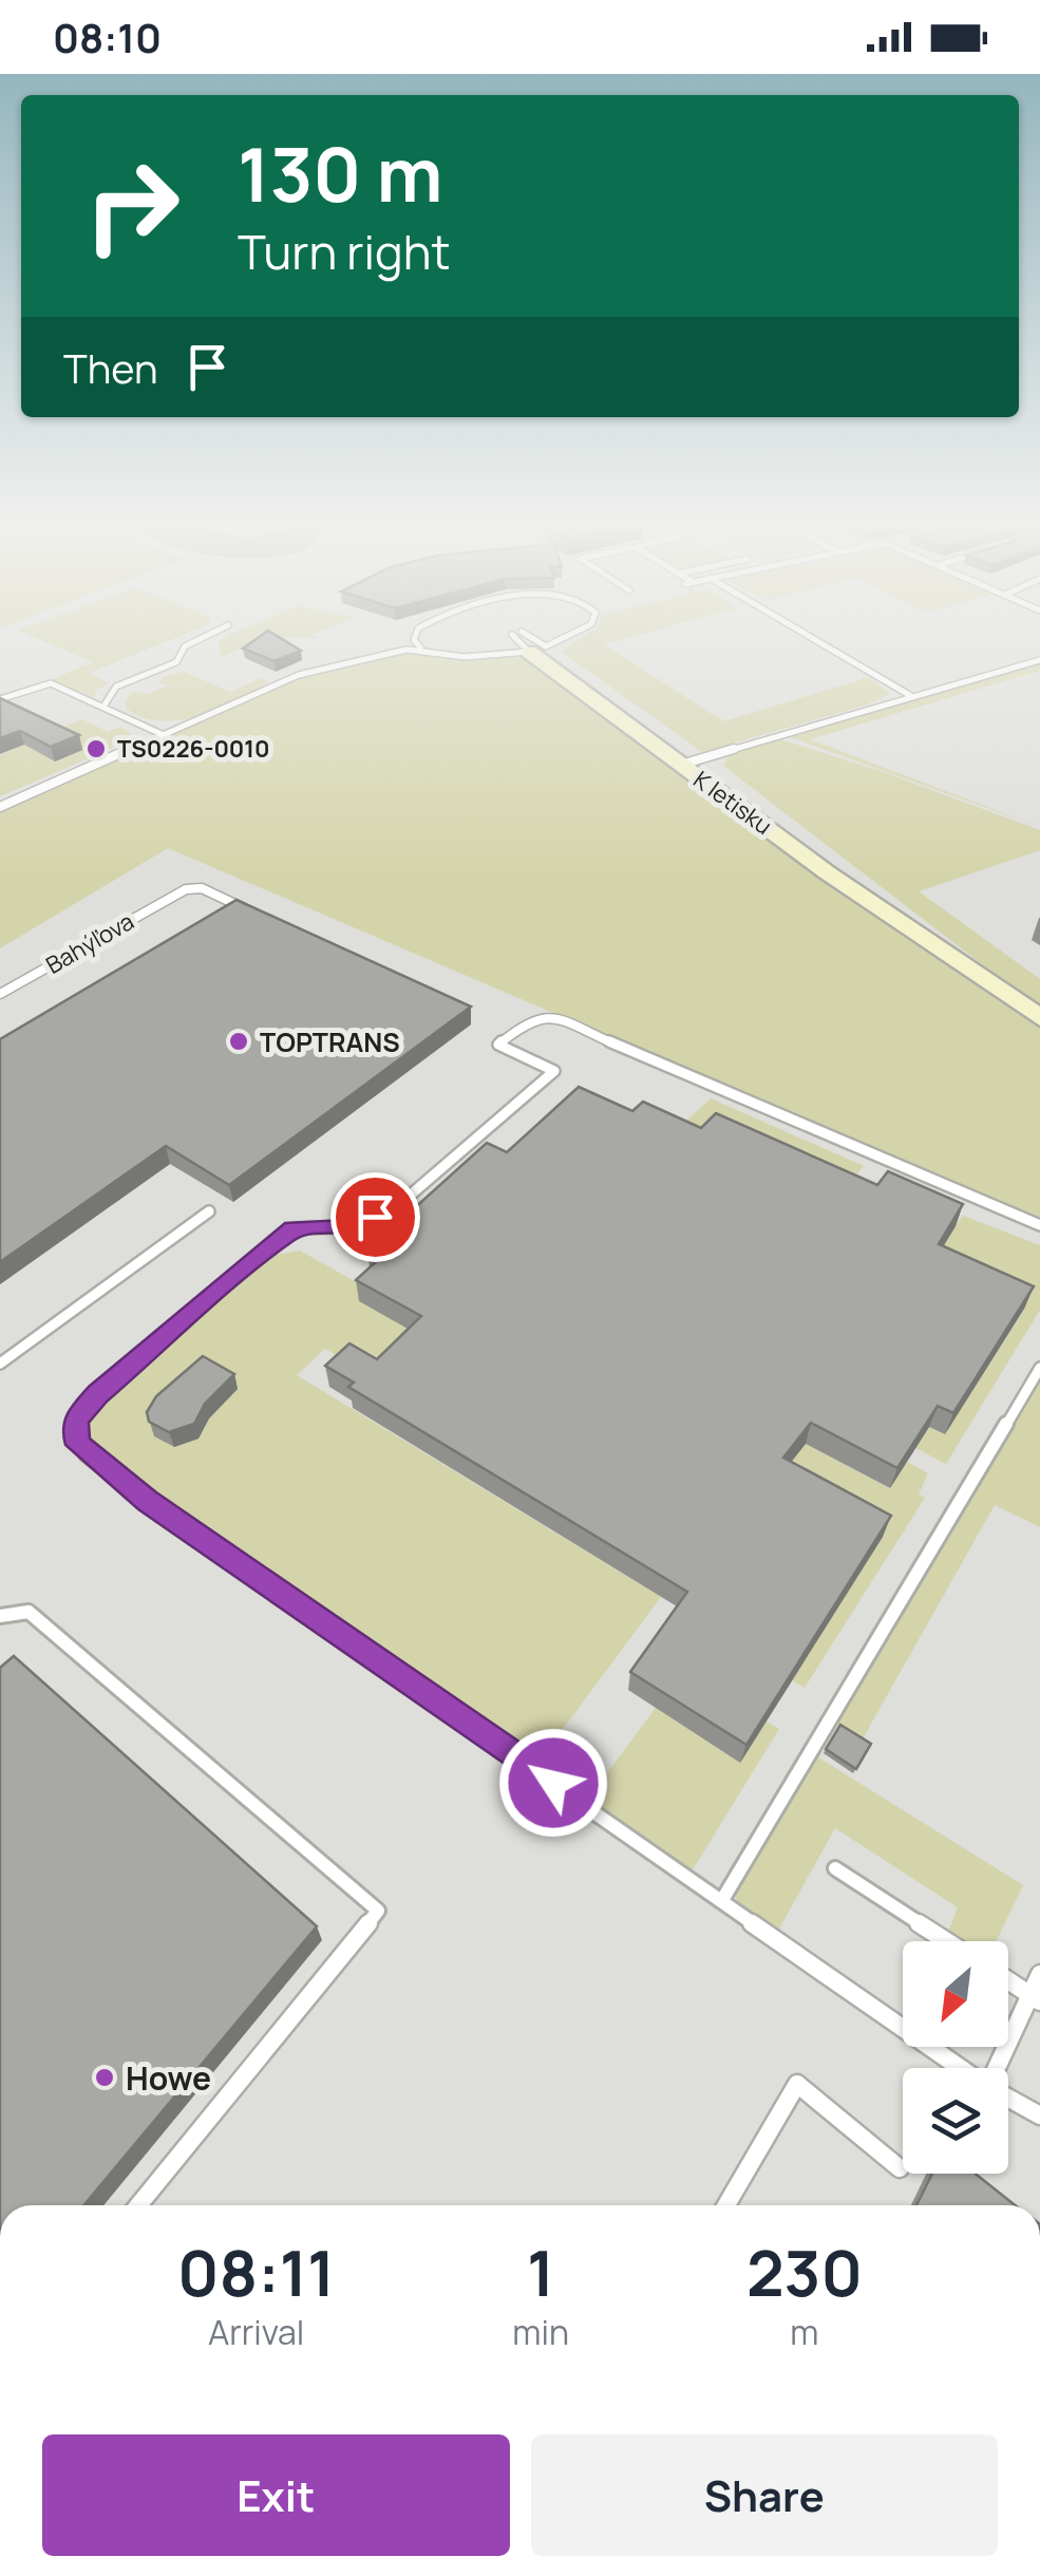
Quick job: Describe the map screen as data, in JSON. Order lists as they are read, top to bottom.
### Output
{
  "streets": {
    "street": ["K letisku"],
    "lane": ["Bahýľova"]
  },
  "places": ["TS0226-0010", "TOPTRANS", "Howe"],
  "north": "bottom left",
  "page": {
    "status": "08:10",
    "turn": ["130 m", "Turn right"],
    "then": "Then",
    "eta": [
      "08:11",
      "Arrival",
      "1",
      "min",
      "230",
      "m"
    ],
    "buttons": ["Exit", "Share"]
  }
}
